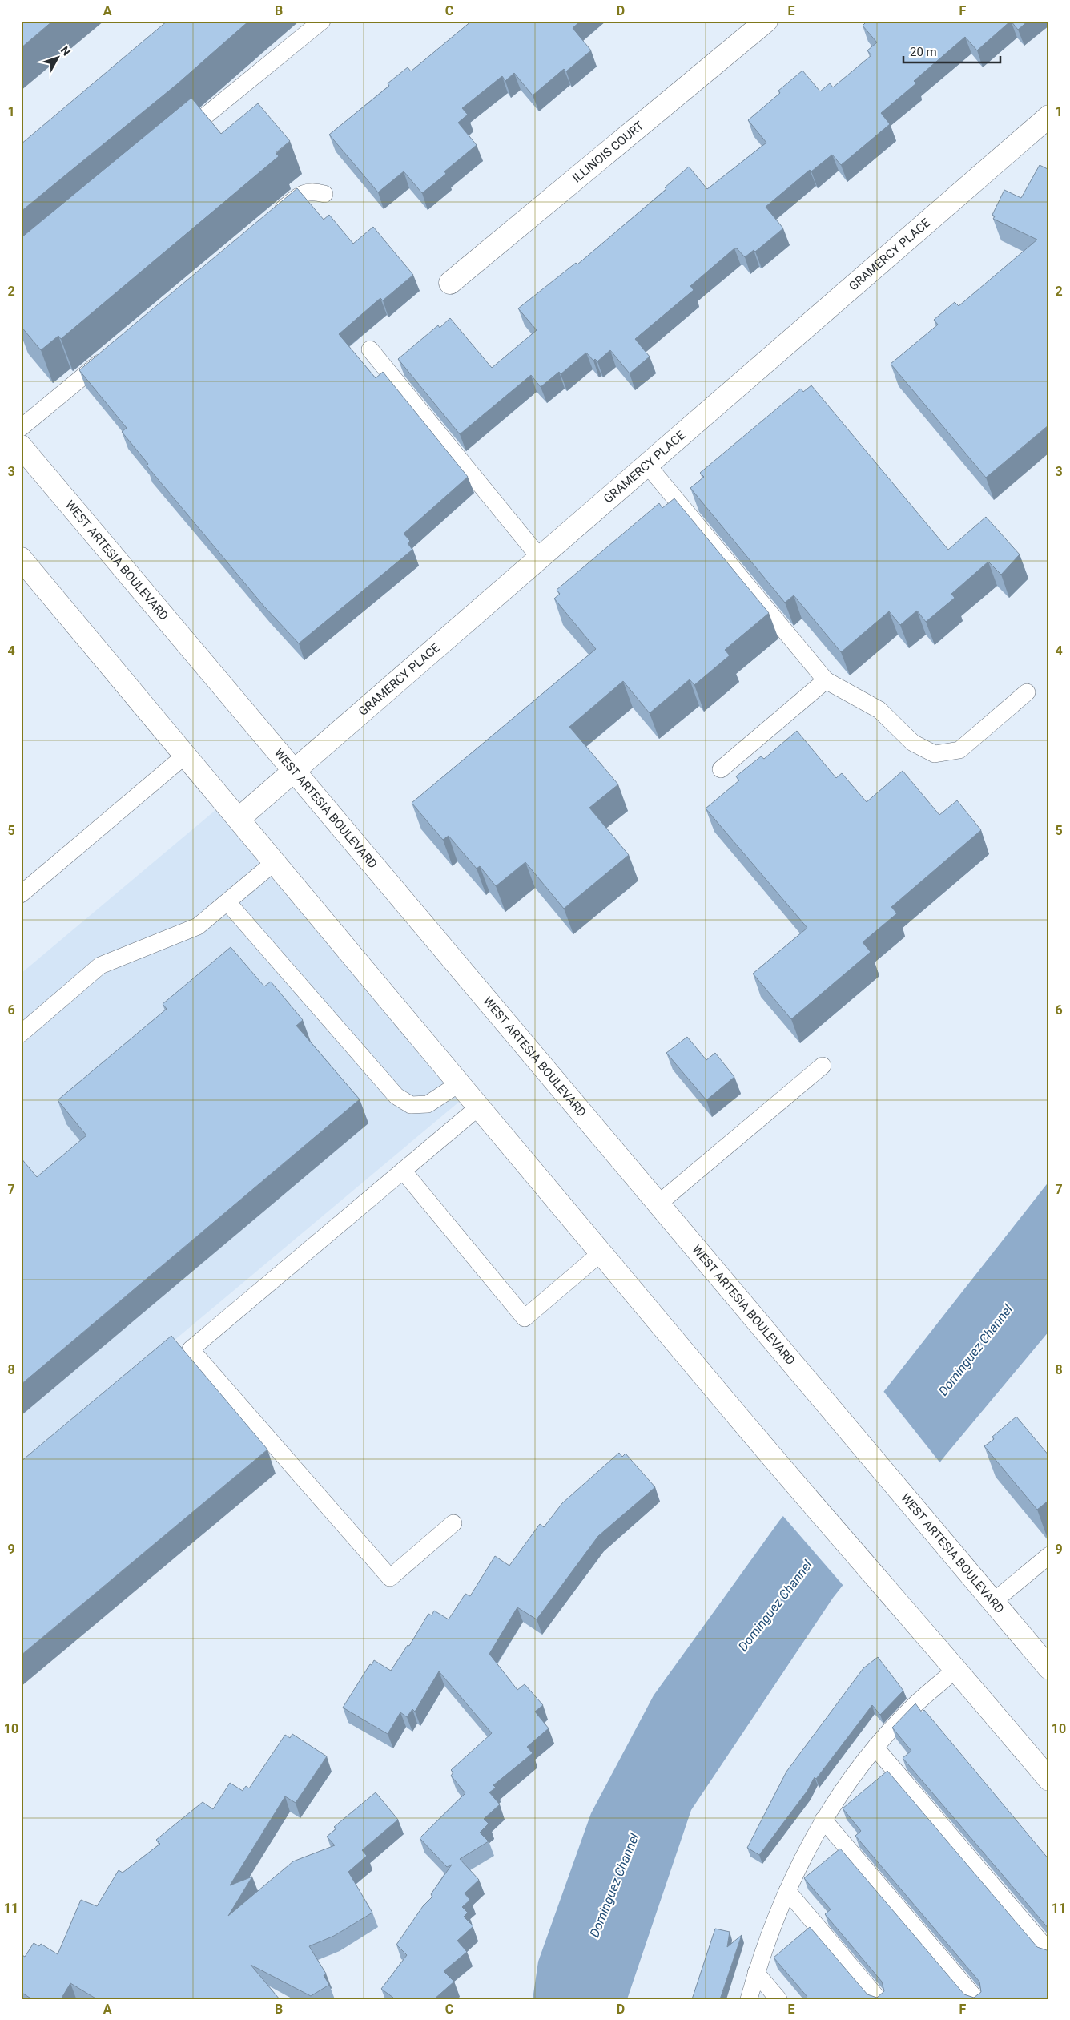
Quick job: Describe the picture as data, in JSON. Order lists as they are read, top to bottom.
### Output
{
  "streets": {
    "main road": ["ILLINOIS COURT", "GRAMERCY PLACE", "WEST ARTESIA BOULEVARD"]
  },
  "crossings": [
    ["GRAMERCY PLACE", "WEST ARTESIA BOULEVARD"]
  ],
  "water": ["Dominguez Channel"],
  "scale_bar": "20 m",
  "north": "top right",
  "grid": {
    "columns": [
      "A",
      "B",
      "C",
      "D",
      "E",
      "F"
    ],
    "rows": [
      "1",
      "2",
      "3",
      "4",
      "5",
      "6",
      "7",
      "8",
      "9",
      "10",
      "11"
    ]
  }
}
